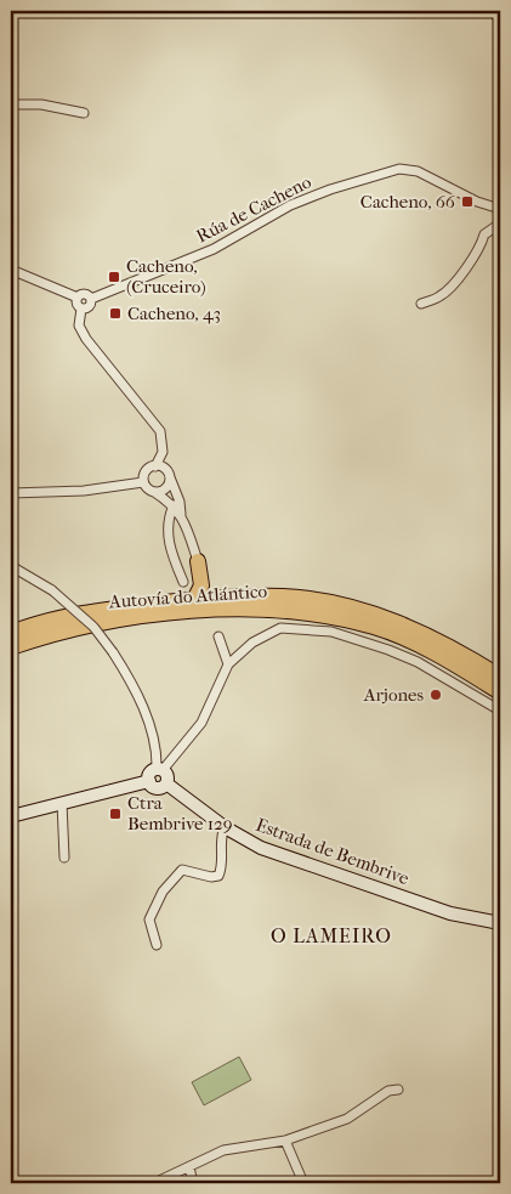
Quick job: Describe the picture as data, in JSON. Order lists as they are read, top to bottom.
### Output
{
  "streets": {
    "highway": ["Autovía do Atlántico"],
    "street": ["Rúa de Cacheno", "Estrada de Bembrive"]
  },
  "districts": ["O LAMEIRO"],
  "places": {
    "transit": [
      "Cacheno, 66",
      "Cacheno, (Cruceiro)",
      "Cacheno, 43",
      "Ctra Bembrive 129"
    ],
    "other": ["Arjones"]
  }
}
